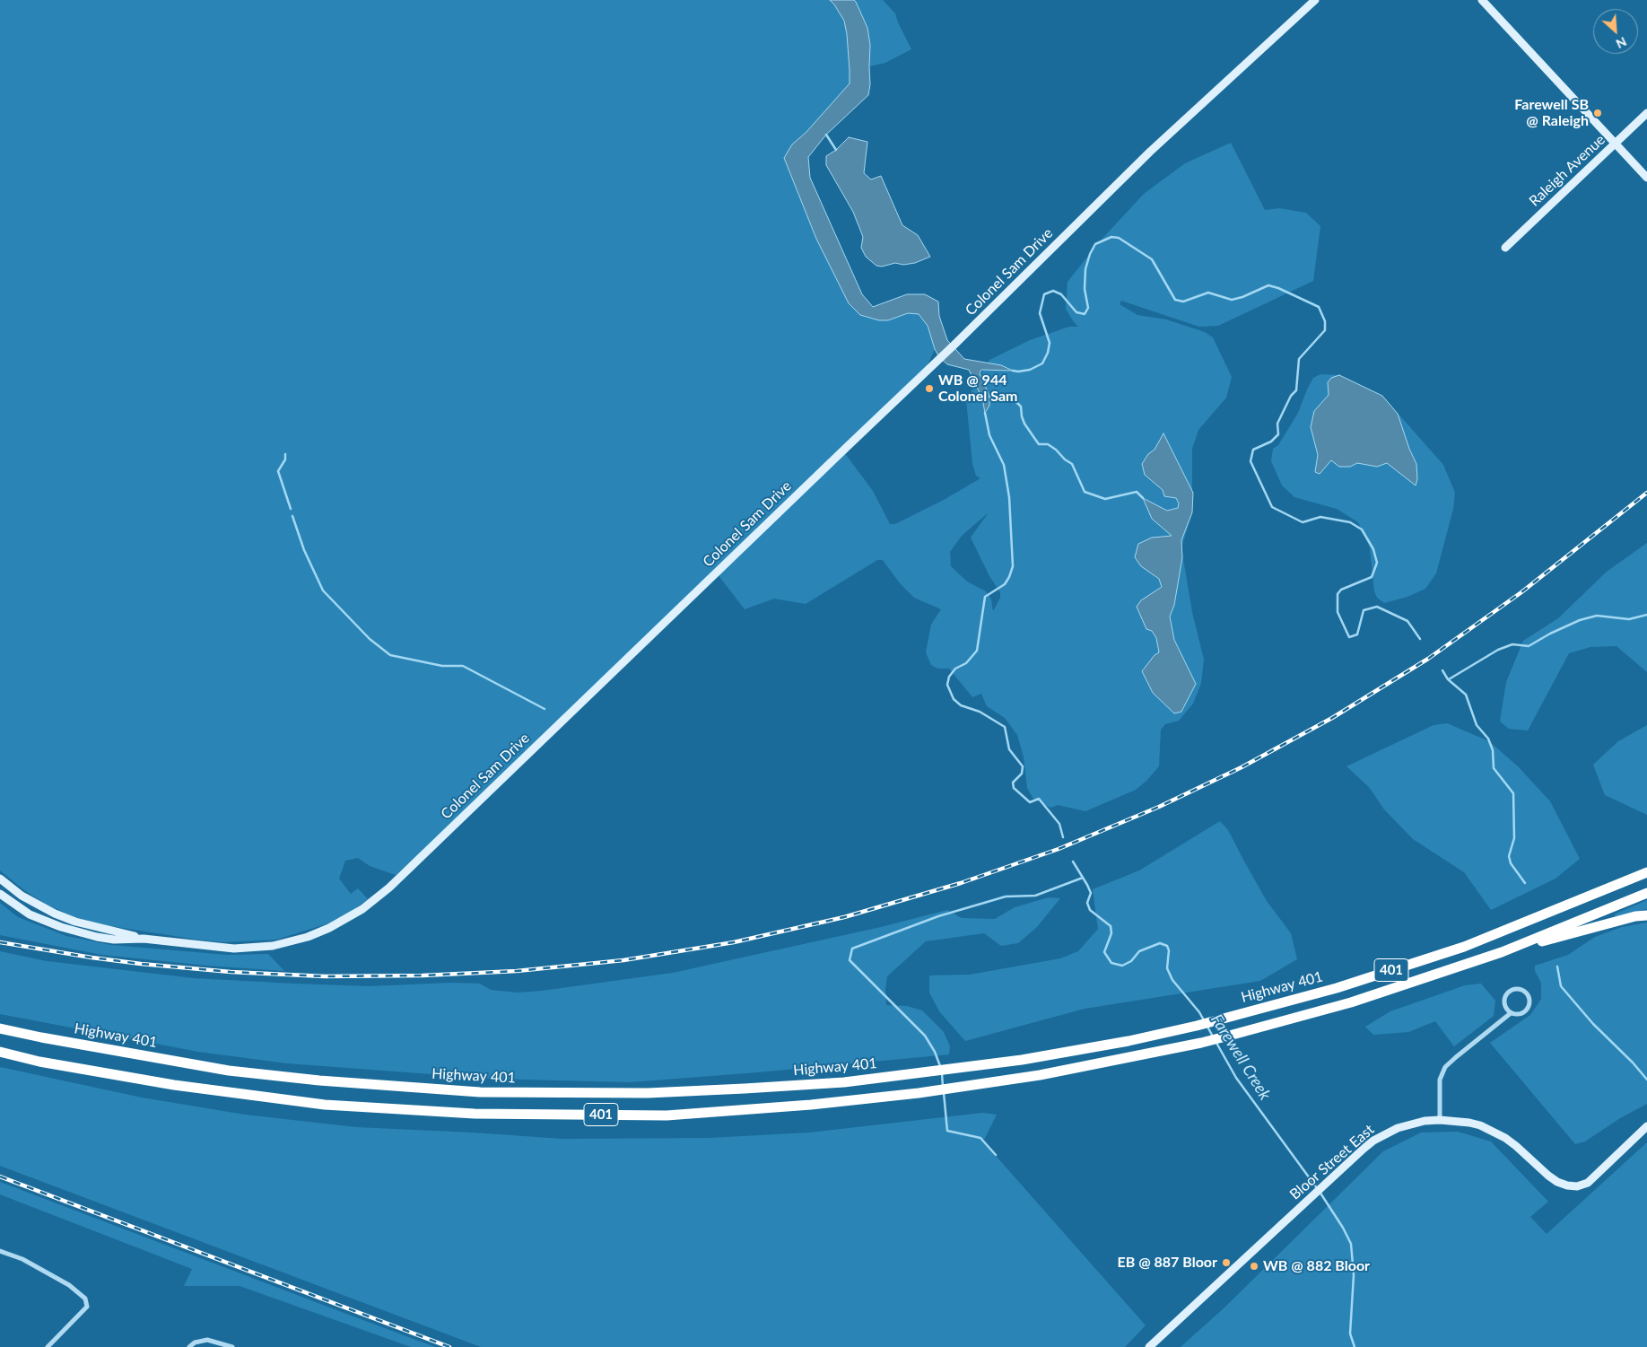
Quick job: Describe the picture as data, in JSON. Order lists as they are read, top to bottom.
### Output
{
  "streets": {
    "highway": ["401", "Highway 401"],
    "street": ["Raleigh Avenue", "Colonel Sam Drive", "Bloor Street East"]
  },
  "water": ["Farewell Creek"],
  "places": [
    "Farewell SB @ Raleigh",
    "WB @ 944 Colonel Sam",
    "EB @ 887 Bloor",
    "WB @ 882 Bloor"
  ],
  "north": "bottom right"
}
